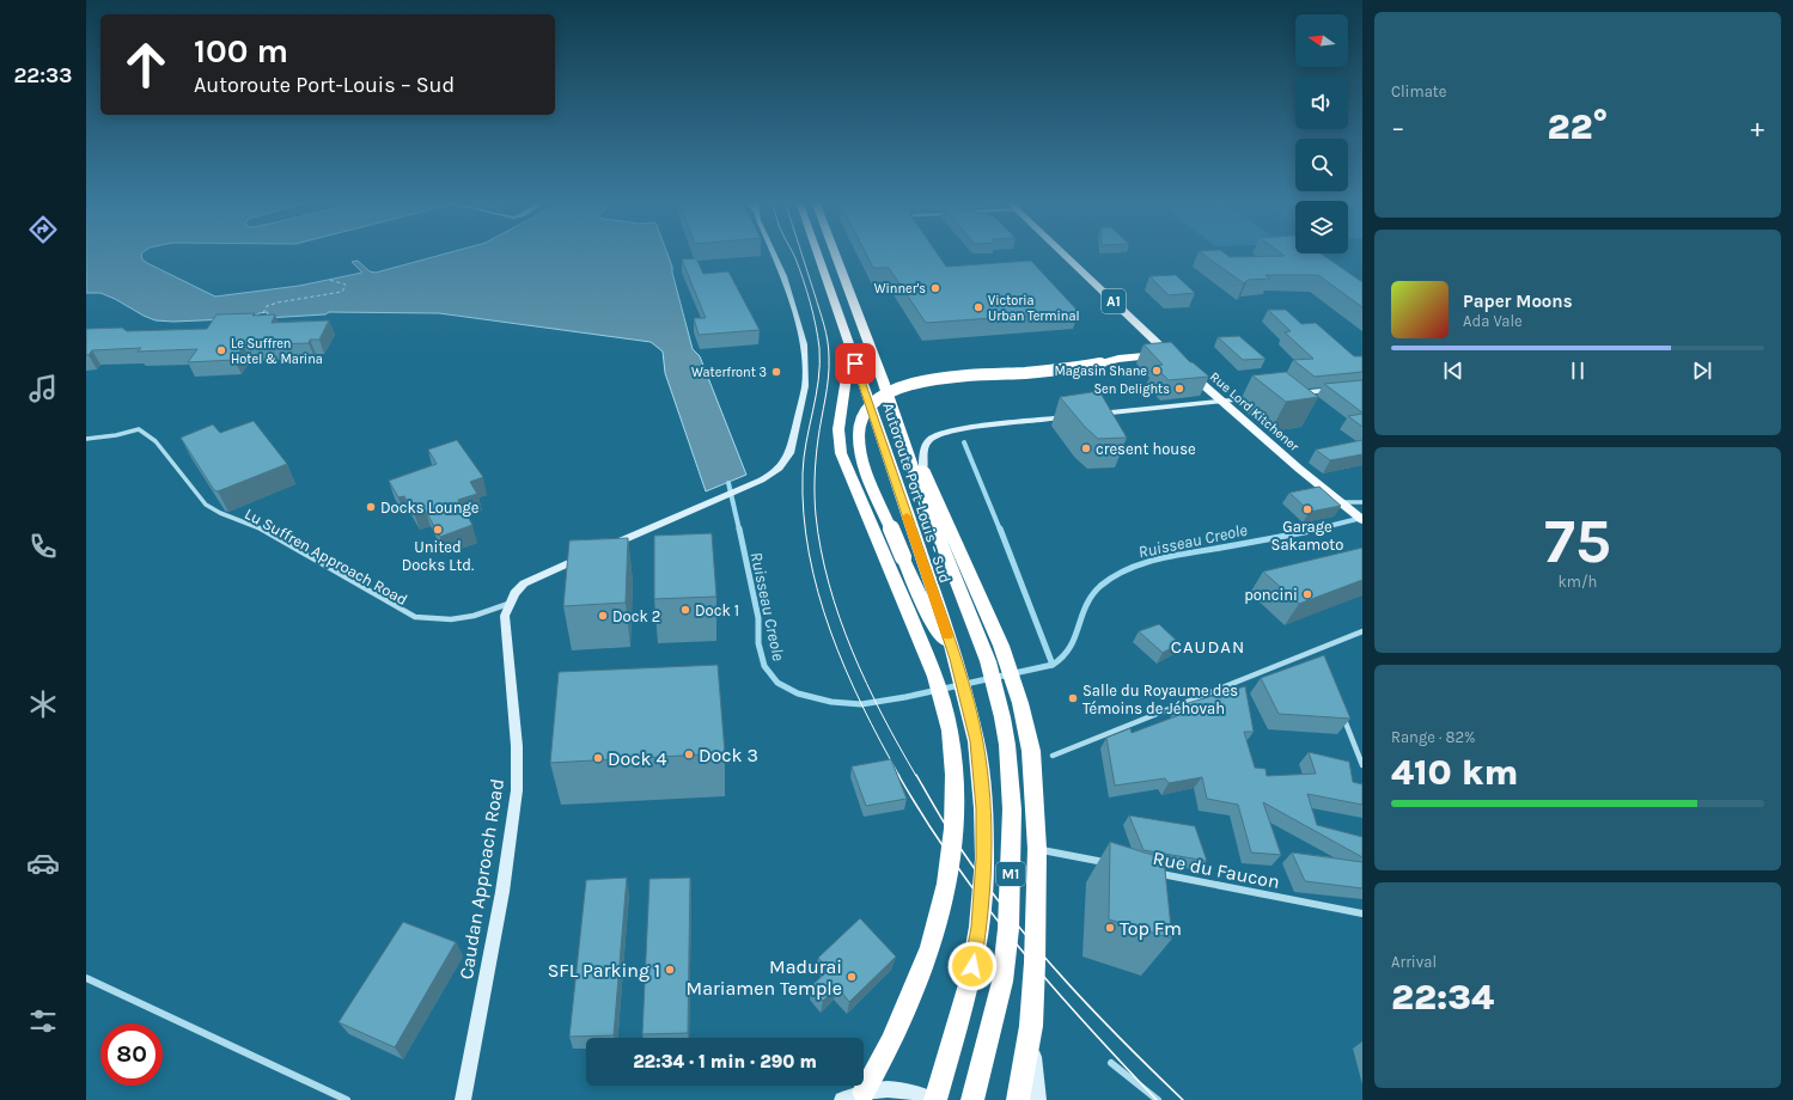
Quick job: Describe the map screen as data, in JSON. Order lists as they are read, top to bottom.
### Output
{
  "streets": {
    "highway": ["Autoroute Port-Louis – Sud", "M1"],
    "main road": ["A1", "Rue Lord Kitchener"],
    "street": ["Lu Suffren Approach Road", "Rue du Faucon", "Caudan Approach Road"]
  },
  "crossings": [
    ["Autoroute Port-Louis – Sud", "M1"],
    ["Lu Suffren Approach Road", "Caudan Approach Road"]
  ],
  "districts": ["CAUDAN"],
  "water": ["Ruisseau Creole"],
  "places": [
    "Winner's",
    "Victoria Urban Terminal",
    "Le Suffren Hotel & Marina",
    "Magasin Shane",
    "Waterfront 3",
    "Sen Delights",
    "cresent house",
    "Docks Lounge",
    "Garage Sakamoto",
    "United Docks Ltd.",
    "poncini",
    "Dock 1",
    "Dock 2",
    "Salle du Royaume des Témoins de Jéhovah",
    "Dock 3",
    "Dock 4",
    "Top Fm",
    "SFL Parking 1",
    "Madurai Mariamen Temple"
  ],
  "north": "left",
  "page": {
    "tabs": "22:33",
    "tile": [
      "Climate",
      ["75", "km/h"],
      ["Range · 82%", "410 km"],
      ["Arrival", "22:34"]
    ],
    "turn": ["100 m", "Autoroute Port-Louis – Sud"],
    "heat": ["−", "22°", "+"],
    "song": ["Paper Moons", "Ada Vale"],
    "limit": "80",
    "trip": "22:34 · 1 min · 290 m"
  }
}
